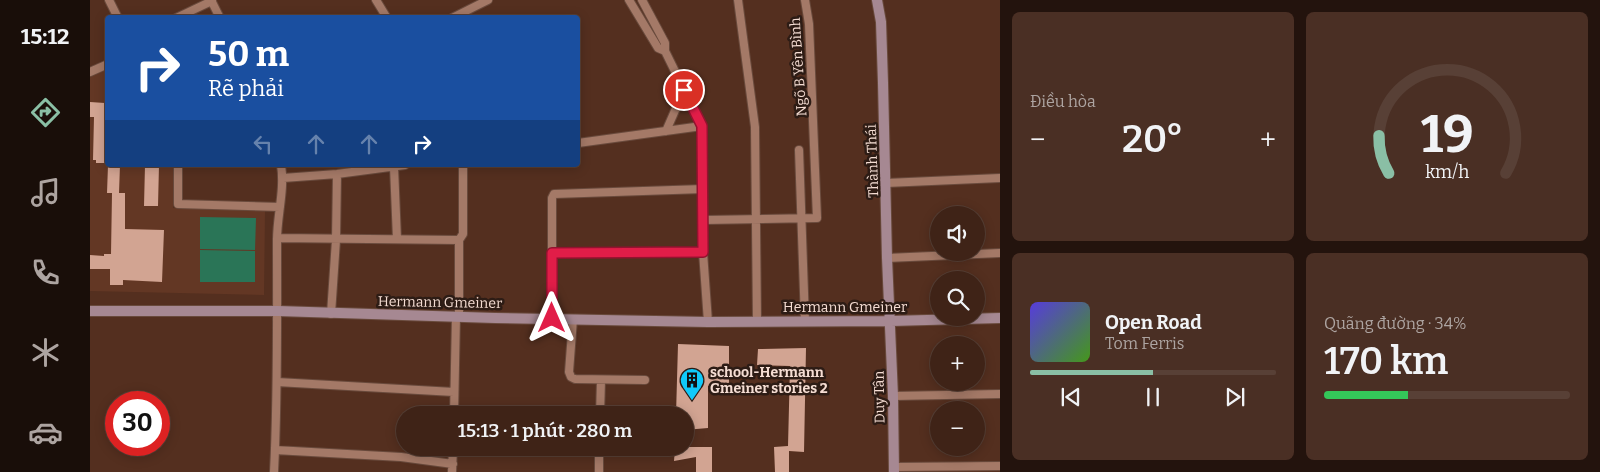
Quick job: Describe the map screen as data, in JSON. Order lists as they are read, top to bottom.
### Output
{
  "streets": {
    "street": [
      "Ngõ B Yên Bình",
      "Thành Thái",
      "Hermann Gmeiner",
      "Duy Tân"
    ]
  },
  "crossings": [
    ["Thành Thái", "Hermann Gmeiner"],
    ["Thành Thái", "Duy Tân"],
    ["Hermann Gmeiner", "Duy Tân"]
  ],
  "places": {
    "building": ["school-Hermann Gmeiner stories 2"]
  },
  "page": {
    "tabs": "15:12",
    "tile": [
      "Điều hòa",
      ["Quãng đường · 34%", "170 km"]
    ],
    "turn": ["50 m", "Rẽ phải"],
    "heat": ["−", "20°", "+"],
    "map_buttons": ["+", "−"],
    "song": ["Open Road", "Tom Ferris"],
    "limit": "30",
    "trip": "15:13 · 1 phút · 280 m",
    "gauge": ["19", "km/h"]
  }
}
